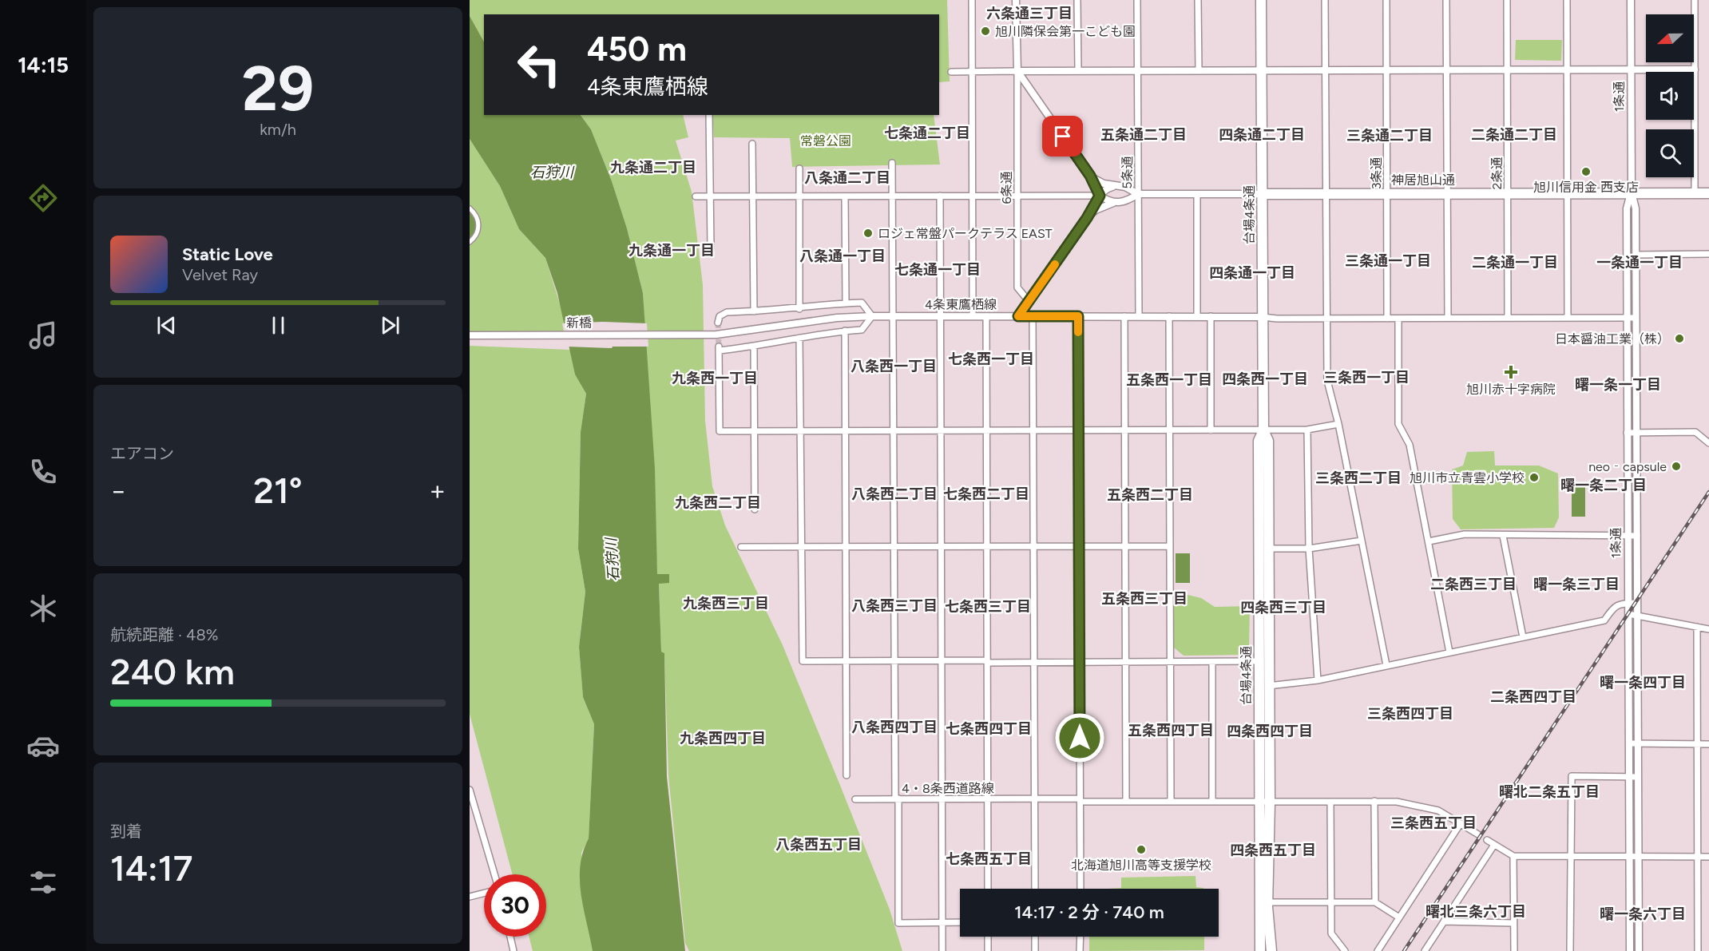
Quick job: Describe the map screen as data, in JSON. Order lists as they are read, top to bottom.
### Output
{
  "streets": {
    "highway": ["神居旭山通", "台場4条通"],
    "street": [
      "1条通",
      "5条通",
      "3条通",
      "2条通",
      "6条通",
      "4条東鷹栖線",
      "新橋",
      "4・8条西道路線"
    ]
  },
  "crossings": [
    ["1条通", "神居旭山通"],
    ["5条通", "神居旭山通"],
    ["5条通", "4条東鷹栖線"],
    ["3条通", "神居旭山通"],
    ["2条通", "神居旭山通"],
    ["神居旭山通", "台場4条通"],
    ["台場4条通", "4条東鷹栖線"],
    ["台場4条通", "4・8条西道路線"],
    ["4条東鷹栖線", "新橋"],
    ["4条東鷹栖線", "4・8条西道路線"]
  ],
  "districts": [
    "六条通三丁目",
    "七条通二丁目",
    "五条通二丁目",
    "四条通二丁目",
    "二条通二丁目",
    "三条通二丁目",
    "九条通二丁目",
    "八条通二丁目",
    "九条通一丁目",
    "八条通一丁目",
    "三条通一丁目",
    "二条通一丁目",
    "一条通一丁目",
    "七条通一丁目",
    "四条通一丁目",
    "七条西一丁目",
    "八条西一丁目",
    "三条西一丁目",
    "九条西一丁目",
    "四条西一丁目",
    "五条西一丁目",
    "曙一条一丁目",
    "三条西二丁目",
    "曙一条二丁目",
    "八条西二丁目",
    "七条西二丁目",
    "五条西二丁目",
    "九条西二丁目",
    "二条西三丁目",
    "曙一条三丁目",
    "五条西三丁目",
    "九条西三丁目",
    "八条西三丁目",
    "七条西三丁目",
    "四条西三丁目",
    "曙一条四丁目",
    "二条西四丁目",
    "三条西四丁目",
    "八条西四丁目",
    "七条西四丁目",
    "五条西四丁目",
    "四条西四丁目",
    "九条西四丁目",
    "曙北二条五丁目",
    "三条西五丁目",
    "八条西五丁目",
    "四条西五丁目",
    "七条西五丁目",
    "曙北三条六丁目",
    "曙一条六丁目"
  ],
  "water": ["石狩川"],
  "parks": ["常磐公園"],
  "places": {
    "other": [
      "旭川隣保会第一こども園",
      "旭川信用金 西支店",
      "ロジェ常盤パークテラス EAST",
      "日本醤油工業（株）",
      "neo‐capsule",
      "旭川市立青雲小学校",
      "北海道旭川高等支援学校"
    ],
    "health": ["旭川赤十字病院"]
  },
  "north": "left",
  "page": {
    "tabs": "14:15",
    "tile": [
      ["29", "km/h"],
      "エアコン",
      ["航続距離 · 48%", "240 km"],
      ["到着", "14:17"]
    ],
    "turn": ["450 m", "4条東鷹栖線"],
    "song": ["Static Love", "Velvet Ray"],
    "heat": ["−", "21°", "+"],
    "limit": "30",
    "trip": "14:17 · 2 分 · 740 m"
  }
}
